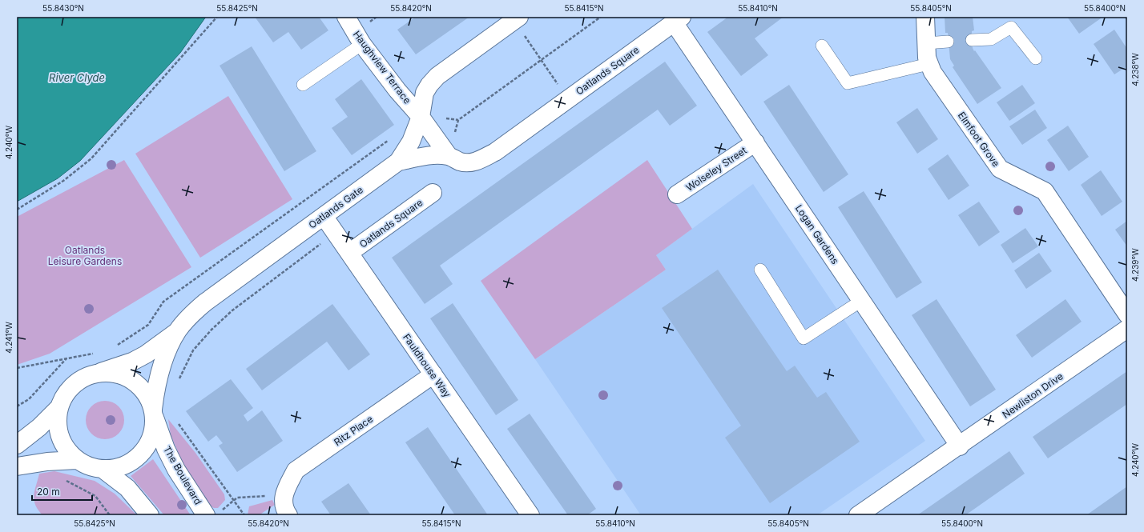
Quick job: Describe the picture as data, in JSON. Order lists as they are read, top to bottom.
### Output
{
  "streets": {
    "street": [
      "Haughview Terrace",
      "Oatlands Square",
      "Elmfoot Grove",
      "Wolseley Street",
      "Oatlands Gate",
      "Logan Gardens",
      "Fauldhouse Way",
      "Newliston Drive",
      "Ritz Place",
      "The Boulevard"
    ]
  },
  "crossings": [
    ["Oatlands Square", "Oatlands Gate"],
    ["Oatlands Square", "Logan Gardens"],
    ["Oatlands Square", "Fauldhouse Way"],
    ["Wolseley Street", "Logan Gardens"],
    ["Oatlands Gate", "Fauldhouse Way"],
    ["Logan Gardens", "Newliston Drive"],
    ["Fauldhouse Way", "Ritz Place"]
  ],
  "water": ["River Clyde"],
  "parks": ["Oatlands Leisure Gardens"],
  "scale_bar": "20 m",
  "coordinates": [
    "55.8430°N",
    "55.8425°N",
    "55.8420°N",
    "55.8415°N",
    "55.8410°N",
    "55.8405°N",
    "55.8400°N",
    "4.238°W",
    "4.240°W",
    "4.239°W",
    "4.241°W"
  ]
}
